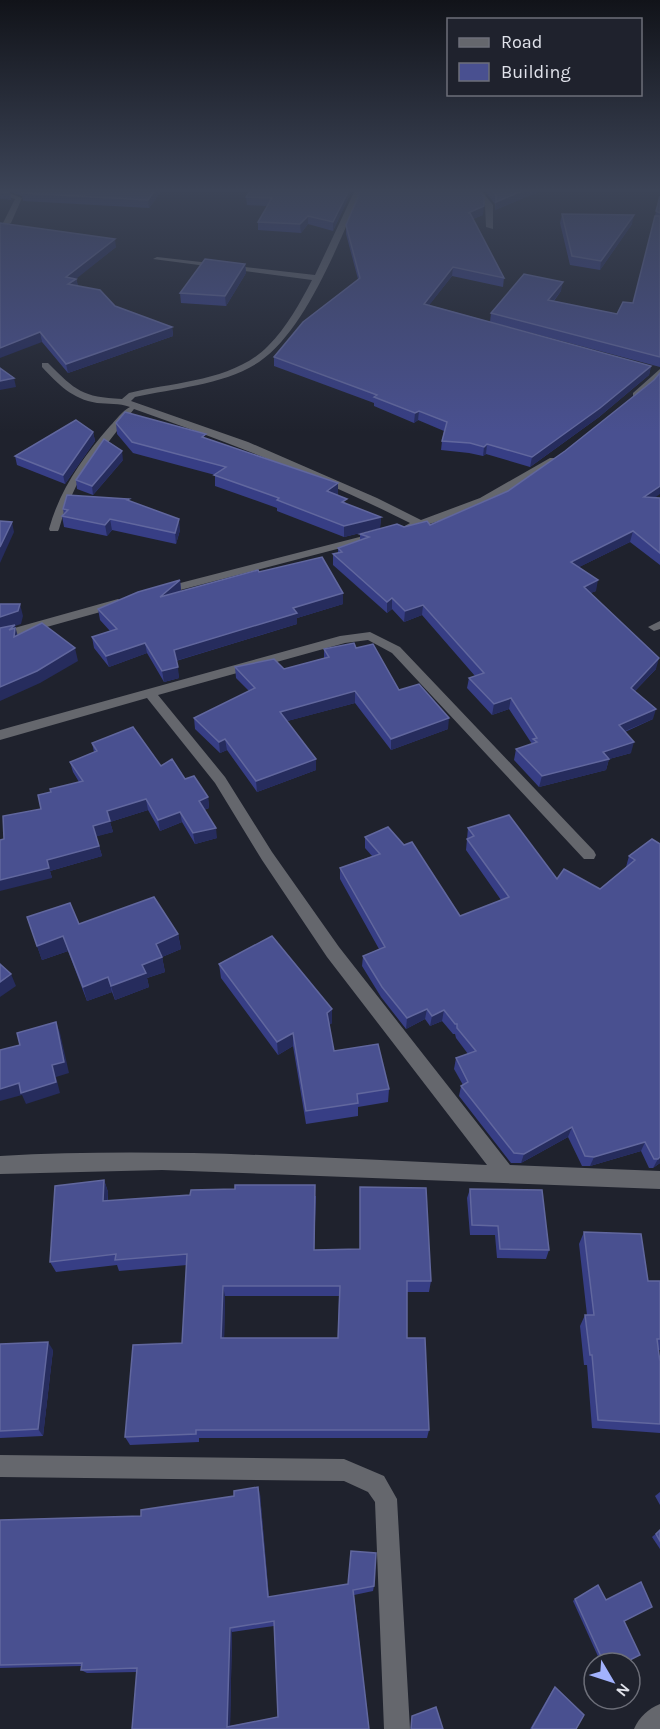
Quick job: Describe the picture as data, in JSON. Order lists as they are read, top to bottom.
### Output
{
  "legend": ["Road", "Building"],
  "north": "bottom right"
}
